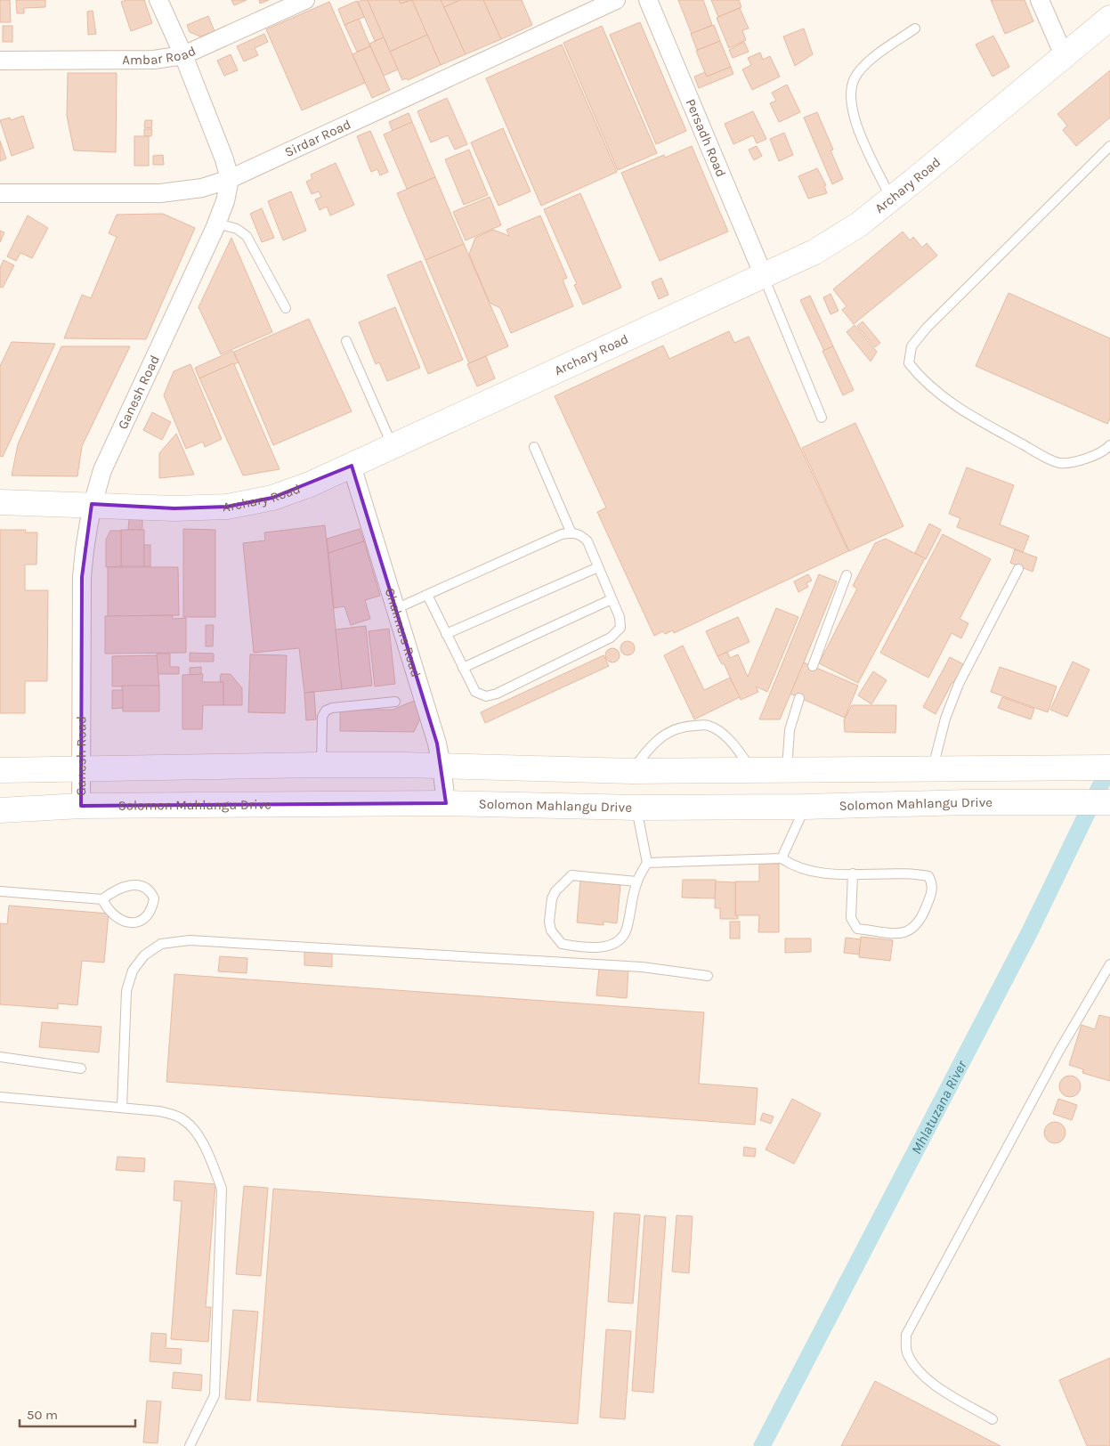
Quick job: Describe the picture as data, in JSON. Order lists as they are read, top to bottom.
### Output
{
  "streets": {
    "main road": ["Archary Road", "Solomon Mahlangu Drive"],
    "street": [
      "Ambar Road",
      "Sirdar Road",
      "Persadh Road",
      "Ganesh Road",
      "Chalmers Road"
    ]
  },
  "crossings": [
    ["Ambar Road", "Ganesh Road"],
    ["Sirdar Road", "Ganesh Road"],
    ["Persadh Road", "Archary Road"],
    ["Archary Road", "Ganesh Road"],
    ["Archary Road", "Chalmers Road"],
    ["Ganesh Road", "Solomon Mahlangu Drive"],
    ["Chalmers Road", "Solomon Mahlangu Drive"]
  ],
  "water": ["Mhlatuzana River"],
  "scale_bar": "50 m"
}
